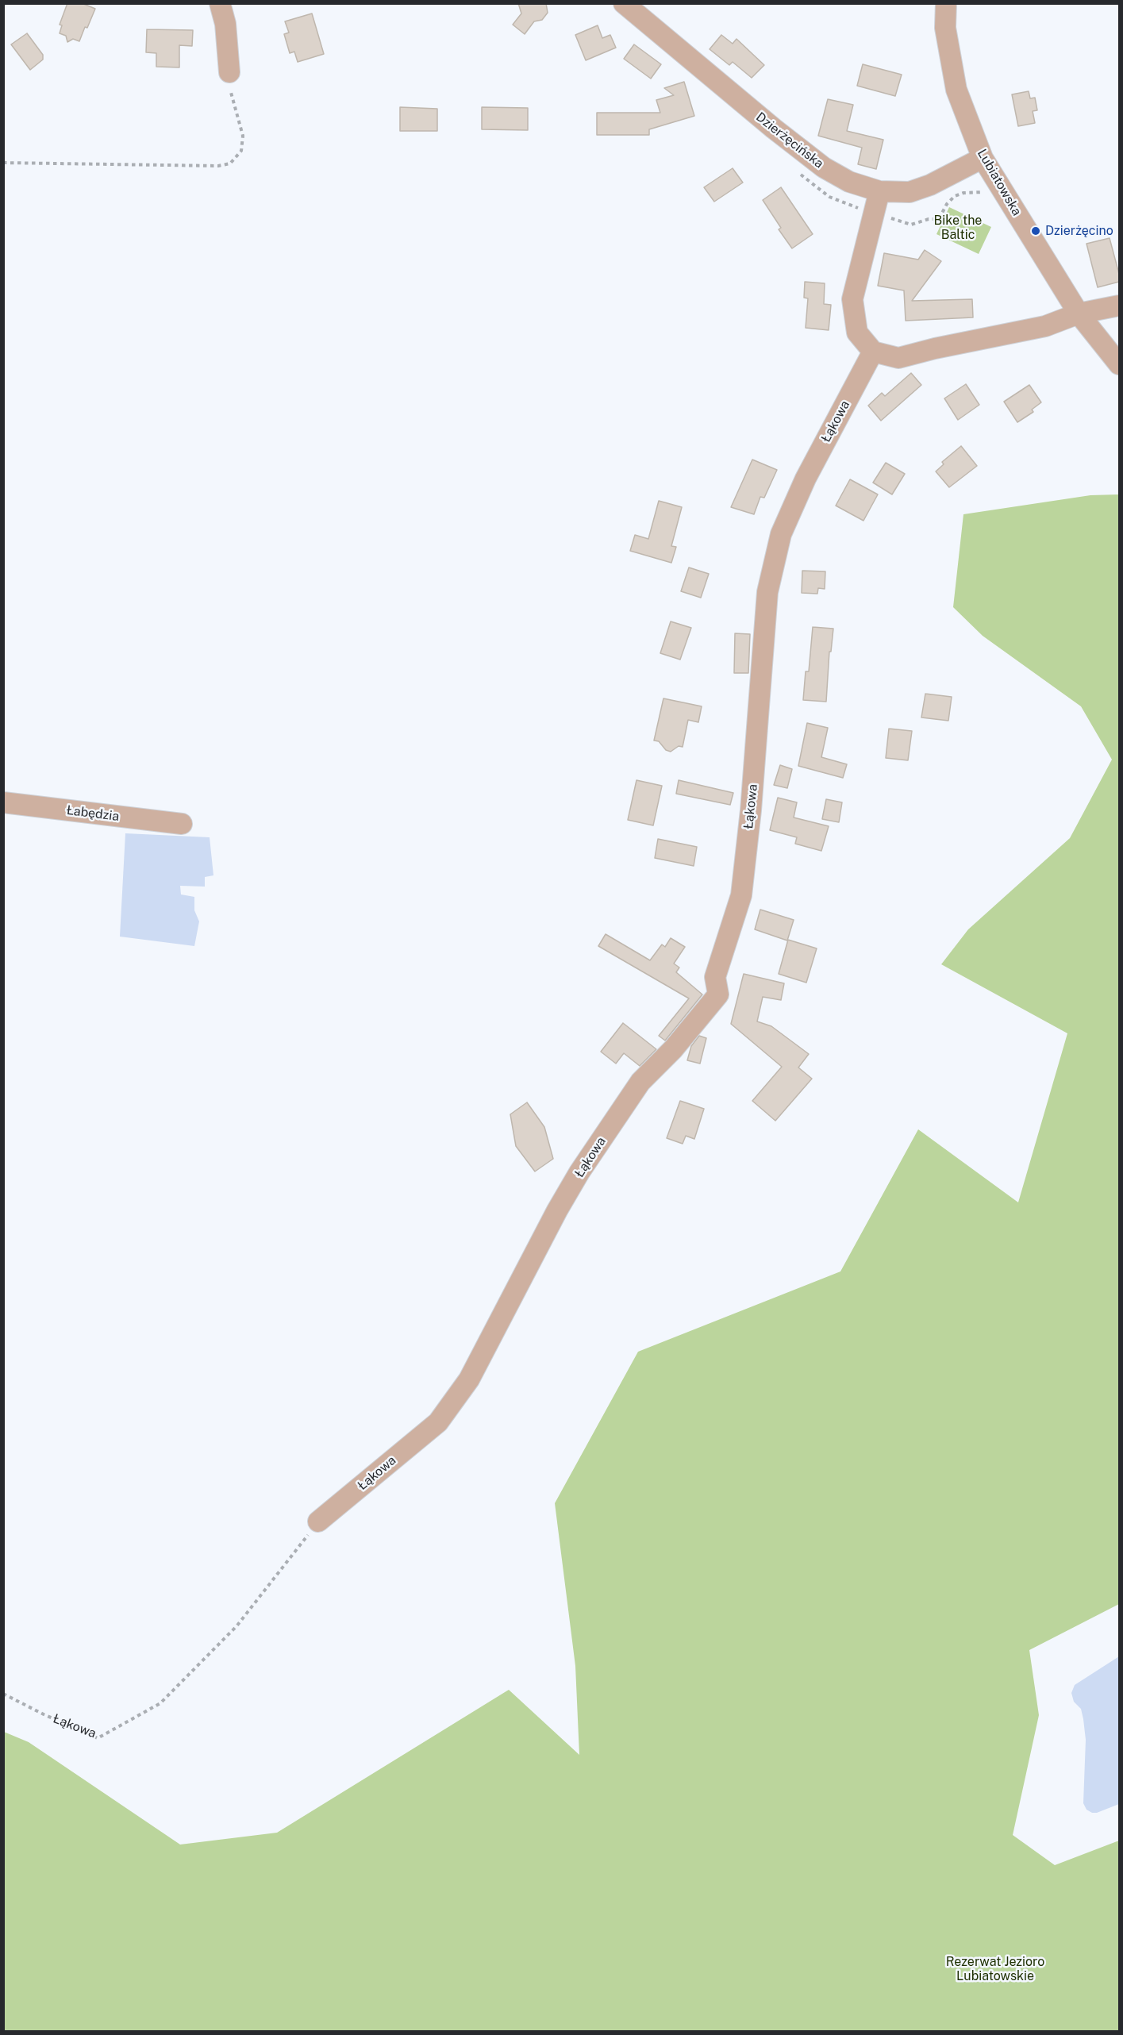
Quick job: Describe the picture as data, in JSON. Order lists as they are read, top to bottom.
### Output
{
  "streets": {
    "street": [
      "Dzierżęcińska",
      "Lubiatowska",
      "Łąkowa",
      "Łabędzia"
    ]
  },
  "crossings": [
    ["Dzierżęcińska", "Lubiatowska"]
  ],
  "parks": ["Bike the Baltic", "Rezerwat Jezioro Lubiatowskie"],
  "places": ["Dzierżęcino"]
}
